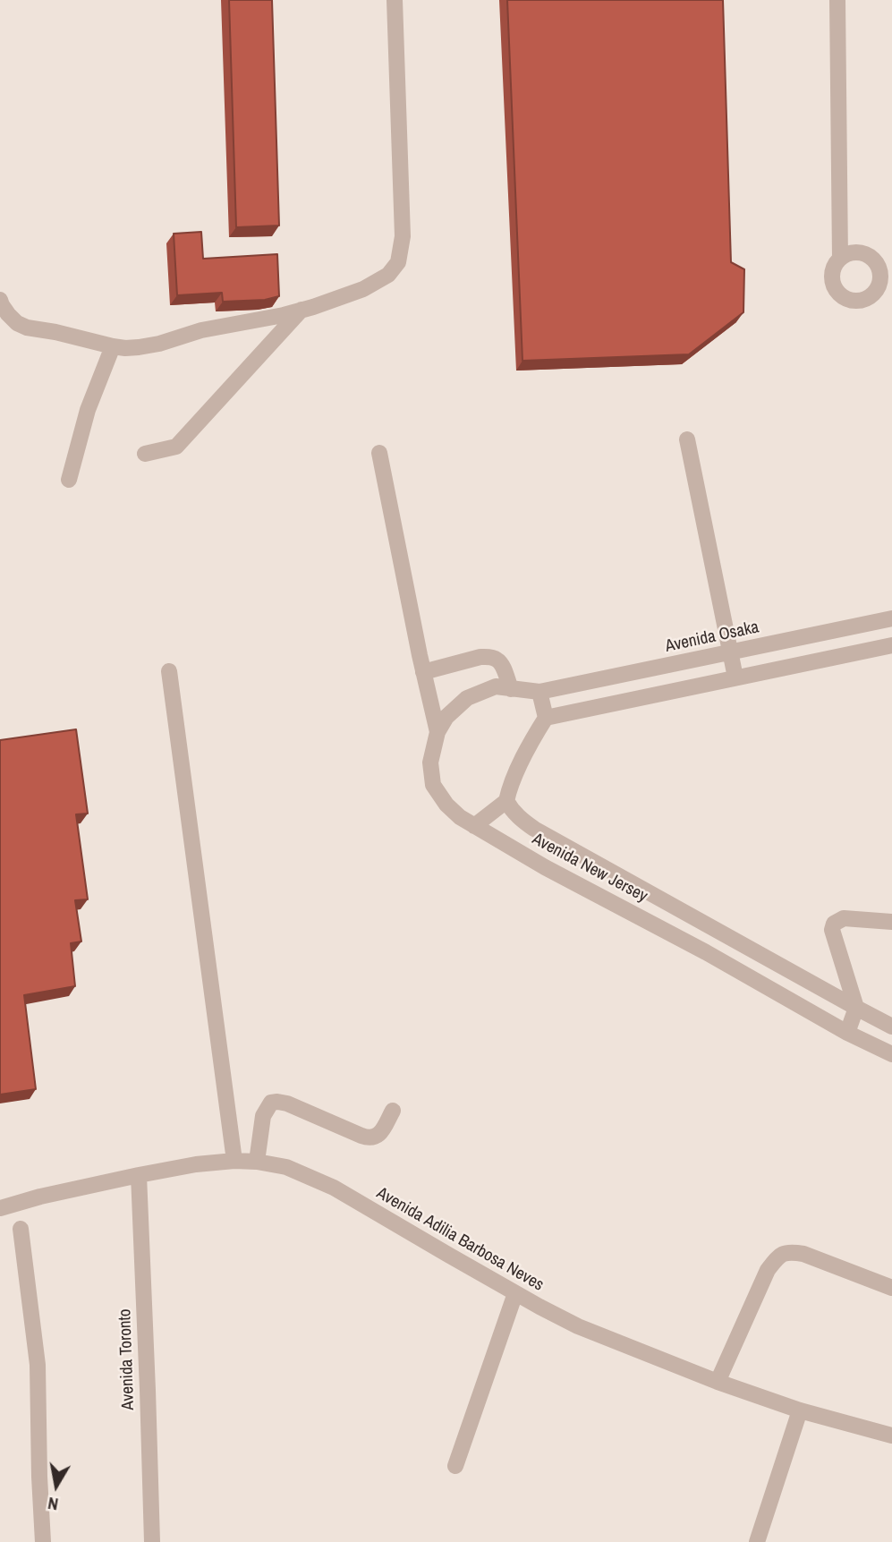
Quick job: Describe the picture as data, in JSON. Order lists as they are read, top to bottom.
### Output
{
  "streets": {
    "street": [
      "Avenida Osaka",
      "Avenida New Jersey",
      "Avenida Adilia Barbosa Neves",
      "Avenida Toronto"
    ]
  },
  "crossings": [
    ["Avenida Osaka", "Avenida New Jersey"],
    ["Avenida Adilia Barbosa Neves", "Avenida Toronto"]
  ],
  "north": "bottom"
}
